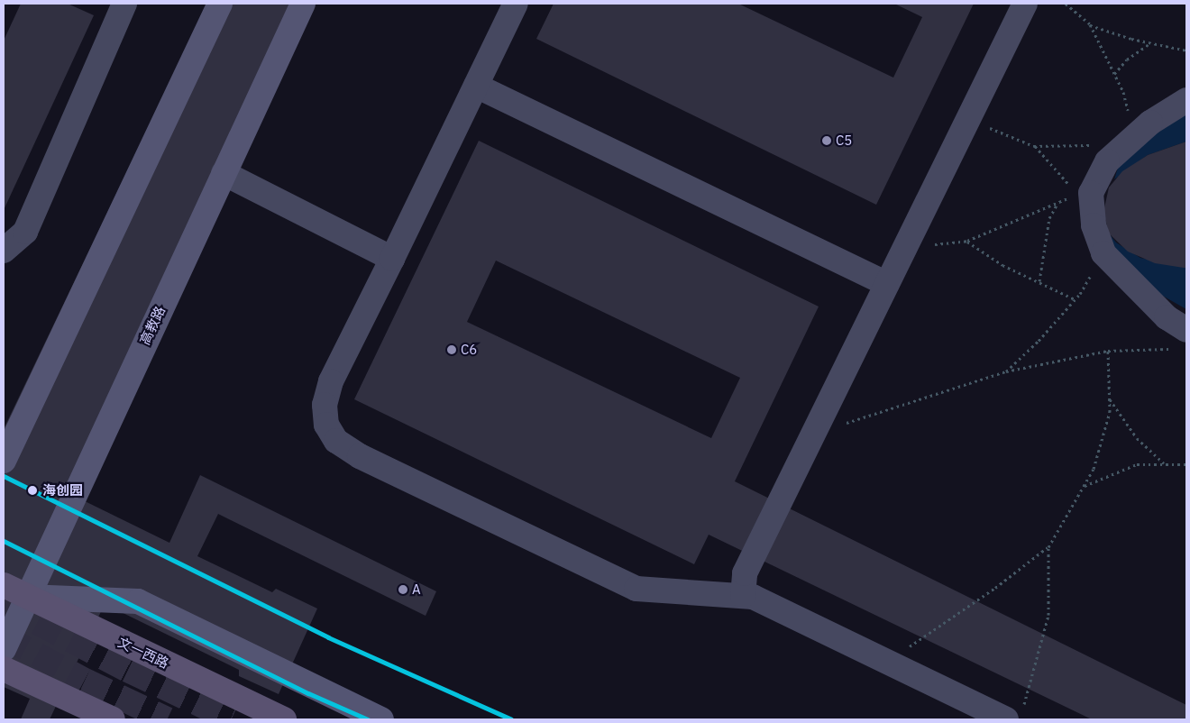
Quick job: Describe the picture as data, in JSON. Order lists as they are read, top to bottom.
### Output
{
  "streets": {
    "main road": ["高教路", "文一西路"]
  },
  "crossings": [
    ["高教路", "文一西路"]
  ],
  "places": [
    "C5",
    "C6",
    "海创园",
    "A"
  ]
}
